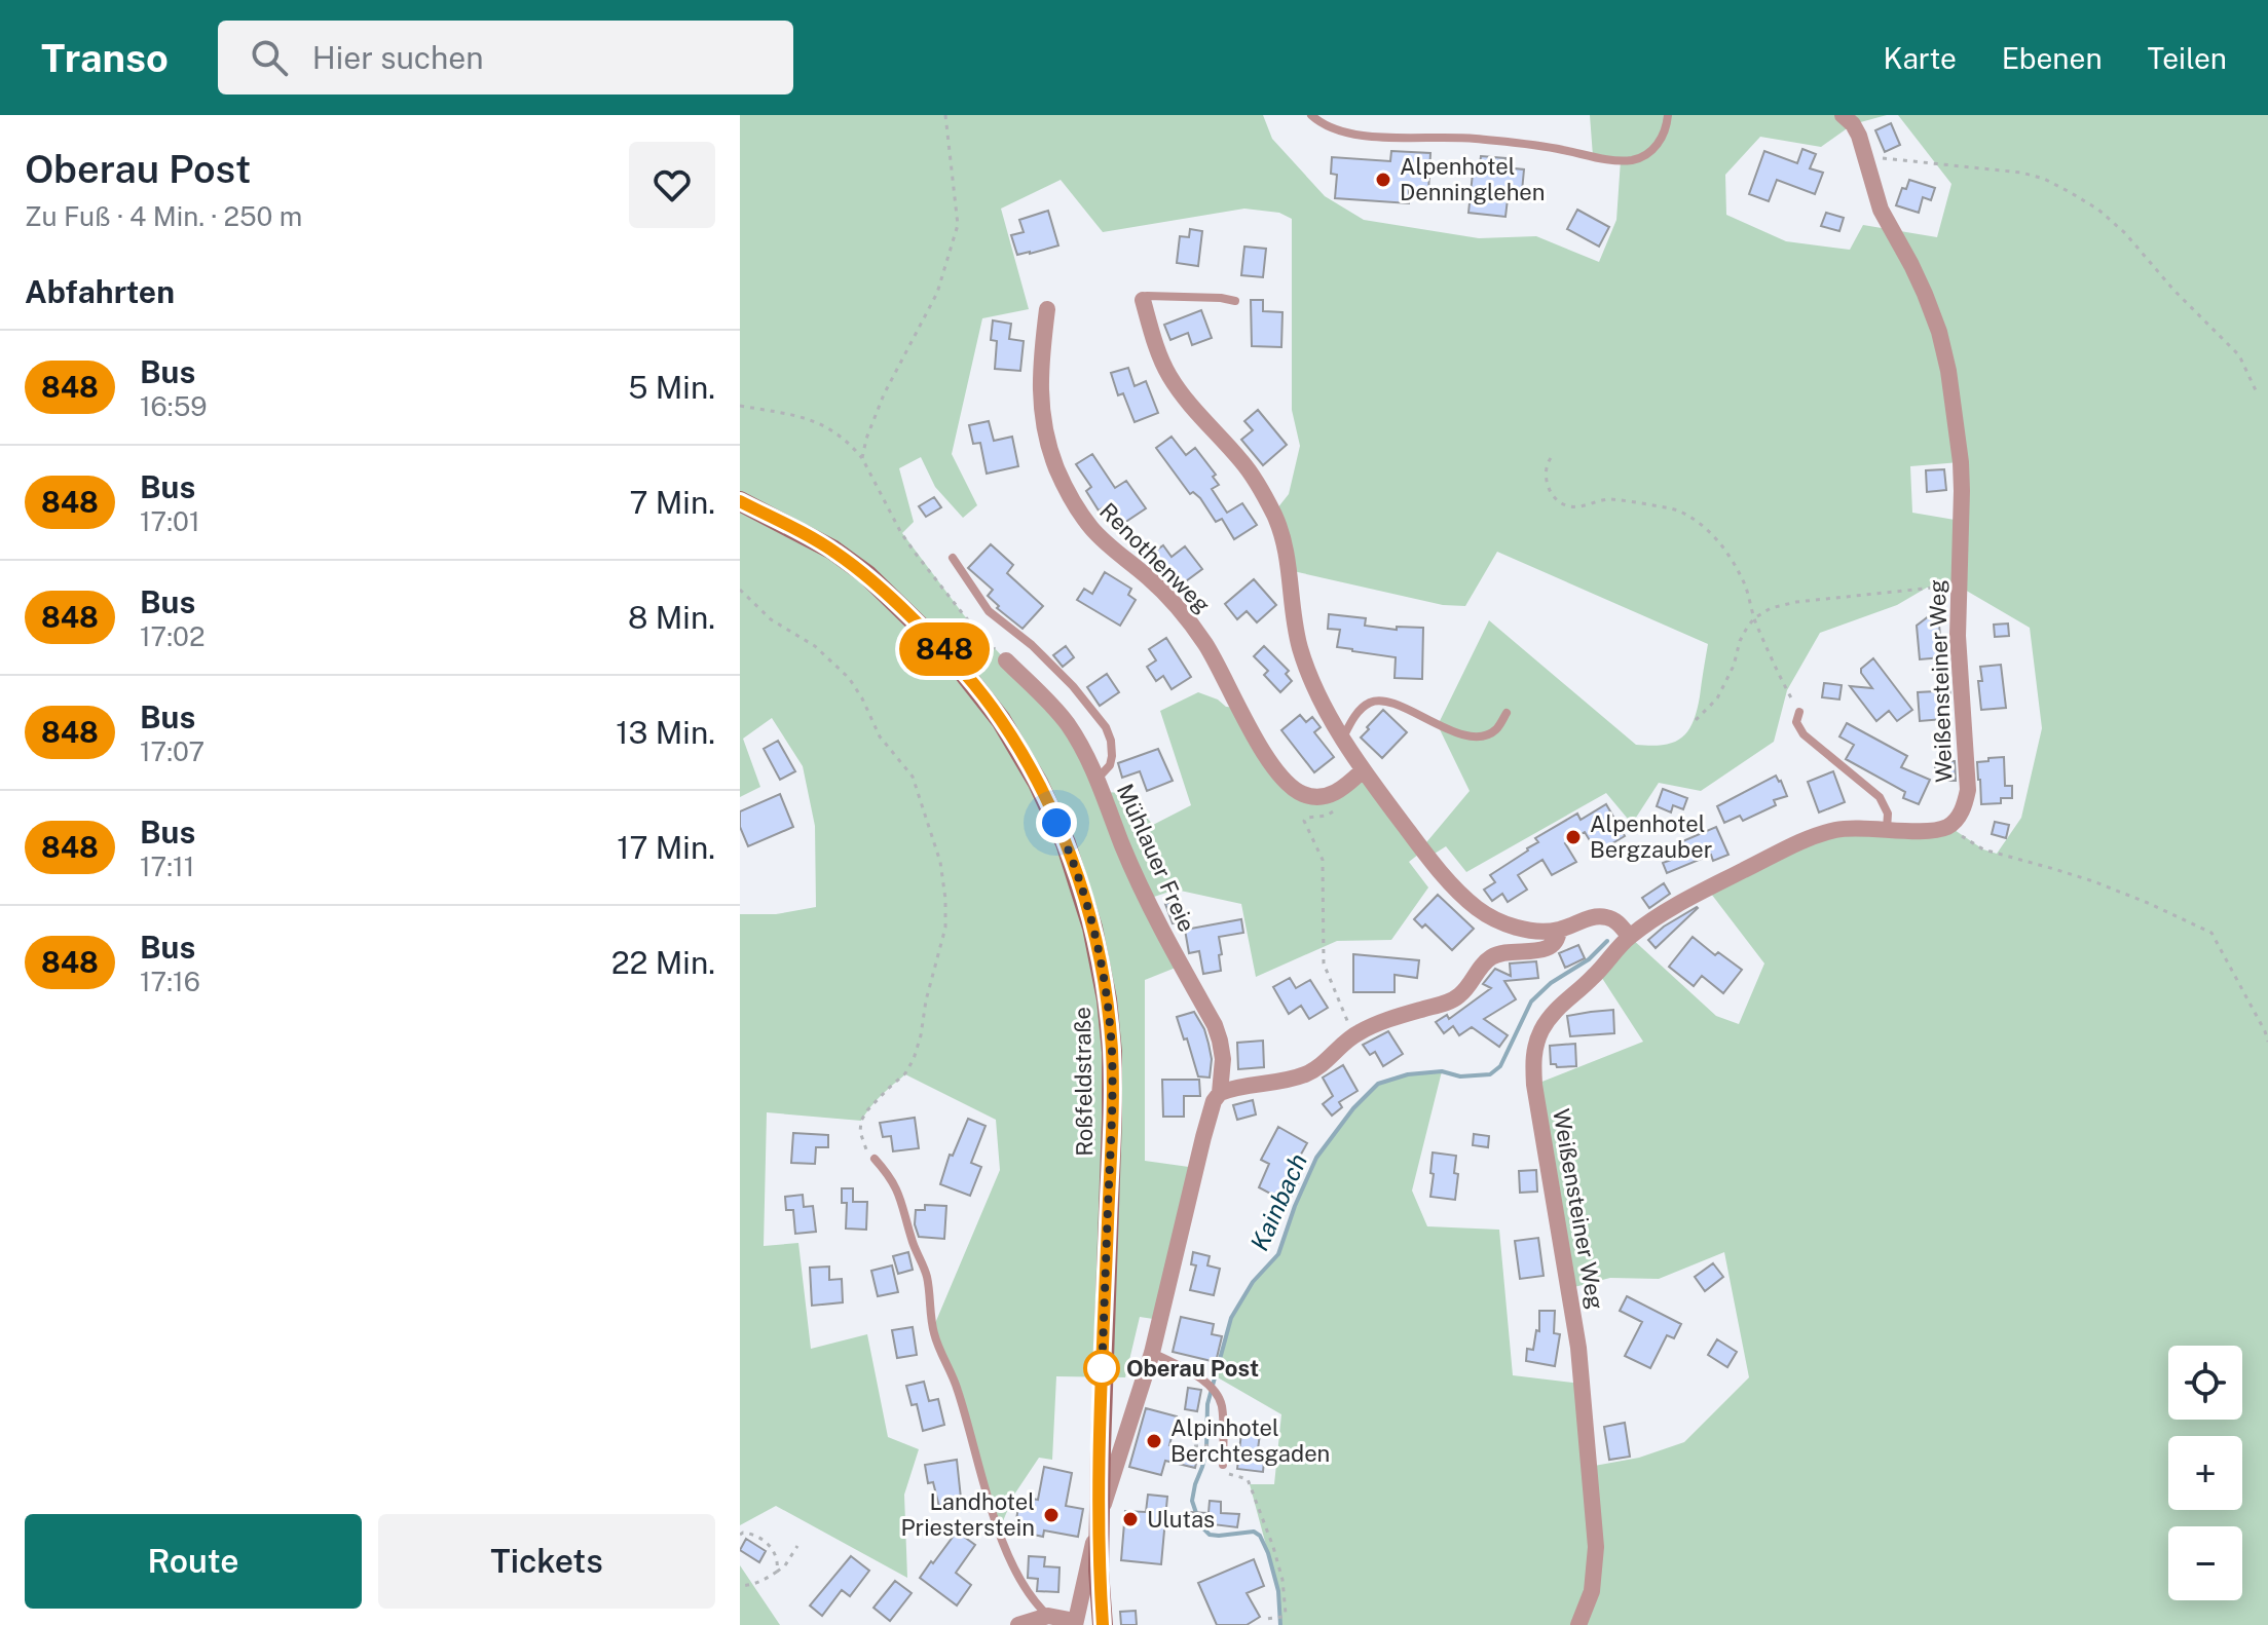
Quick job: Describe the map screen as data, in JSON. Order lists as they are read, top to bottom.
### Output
{
  "streets": {
    "main road": ["Roßfeldstraße"],
    "street": ["Renothenweg", "Weißensteiner Weg", "Mühlauer Freie"]
  },
  "crossings": [
    ["Mühlauer Freie", "Roßfeldstraße"]
  ],
  "water": ["Kainbach"],
  "places": [
    "Alpenhotel Denninglehen",
    "Alpenhotel Bergzauber",
    "Oberau Post",
    "Alpinhotel Berchtesgaden",
    "Landhotel Priesterstein",
    "Ulutas"
  ],
  "lines": ["bus line 848"],
  "page": {
    "header": "Transo",
    "search": "Hier suchen",
    "nav": ["Karte", "Ebenen", "Teilen"],
    "heading": [
      ["Oberau Post", "Zu Fuß · 4 Min. · 250 m"],
      "Abfahrten"
    ],
    "on_map": "848",
    "list": [
      {
        "mark": "848",
        "name": "Bus",
        "note": "16:59",
        "value": "5 Min."
      },
      {
        "mark": "848",
        "name": "Bus",
        "note": "17:01",
        "value": "7 Min."
      },
      {
        "mark": "848",
        "name": "Bus",
        "note": "17:02",
        "value": "8 Min."
      },
      {
        "mark": "848",
        "name": "Bus",
        "note": "17:07",
        "value": "13 Min."
      },
      {
        "mark": "848",
        "name": "Bus",
        "note": "17:11",
        "value": "17 Min."
      },
      {
        "mark": "848",
        "name": "Bus",
        "note": "17:16",
        "value": "22 Min."
      }
    ],
    "map_buttons": ["+", "−"],
    "buttons": ["Route", "Tickets"]
  }
}
